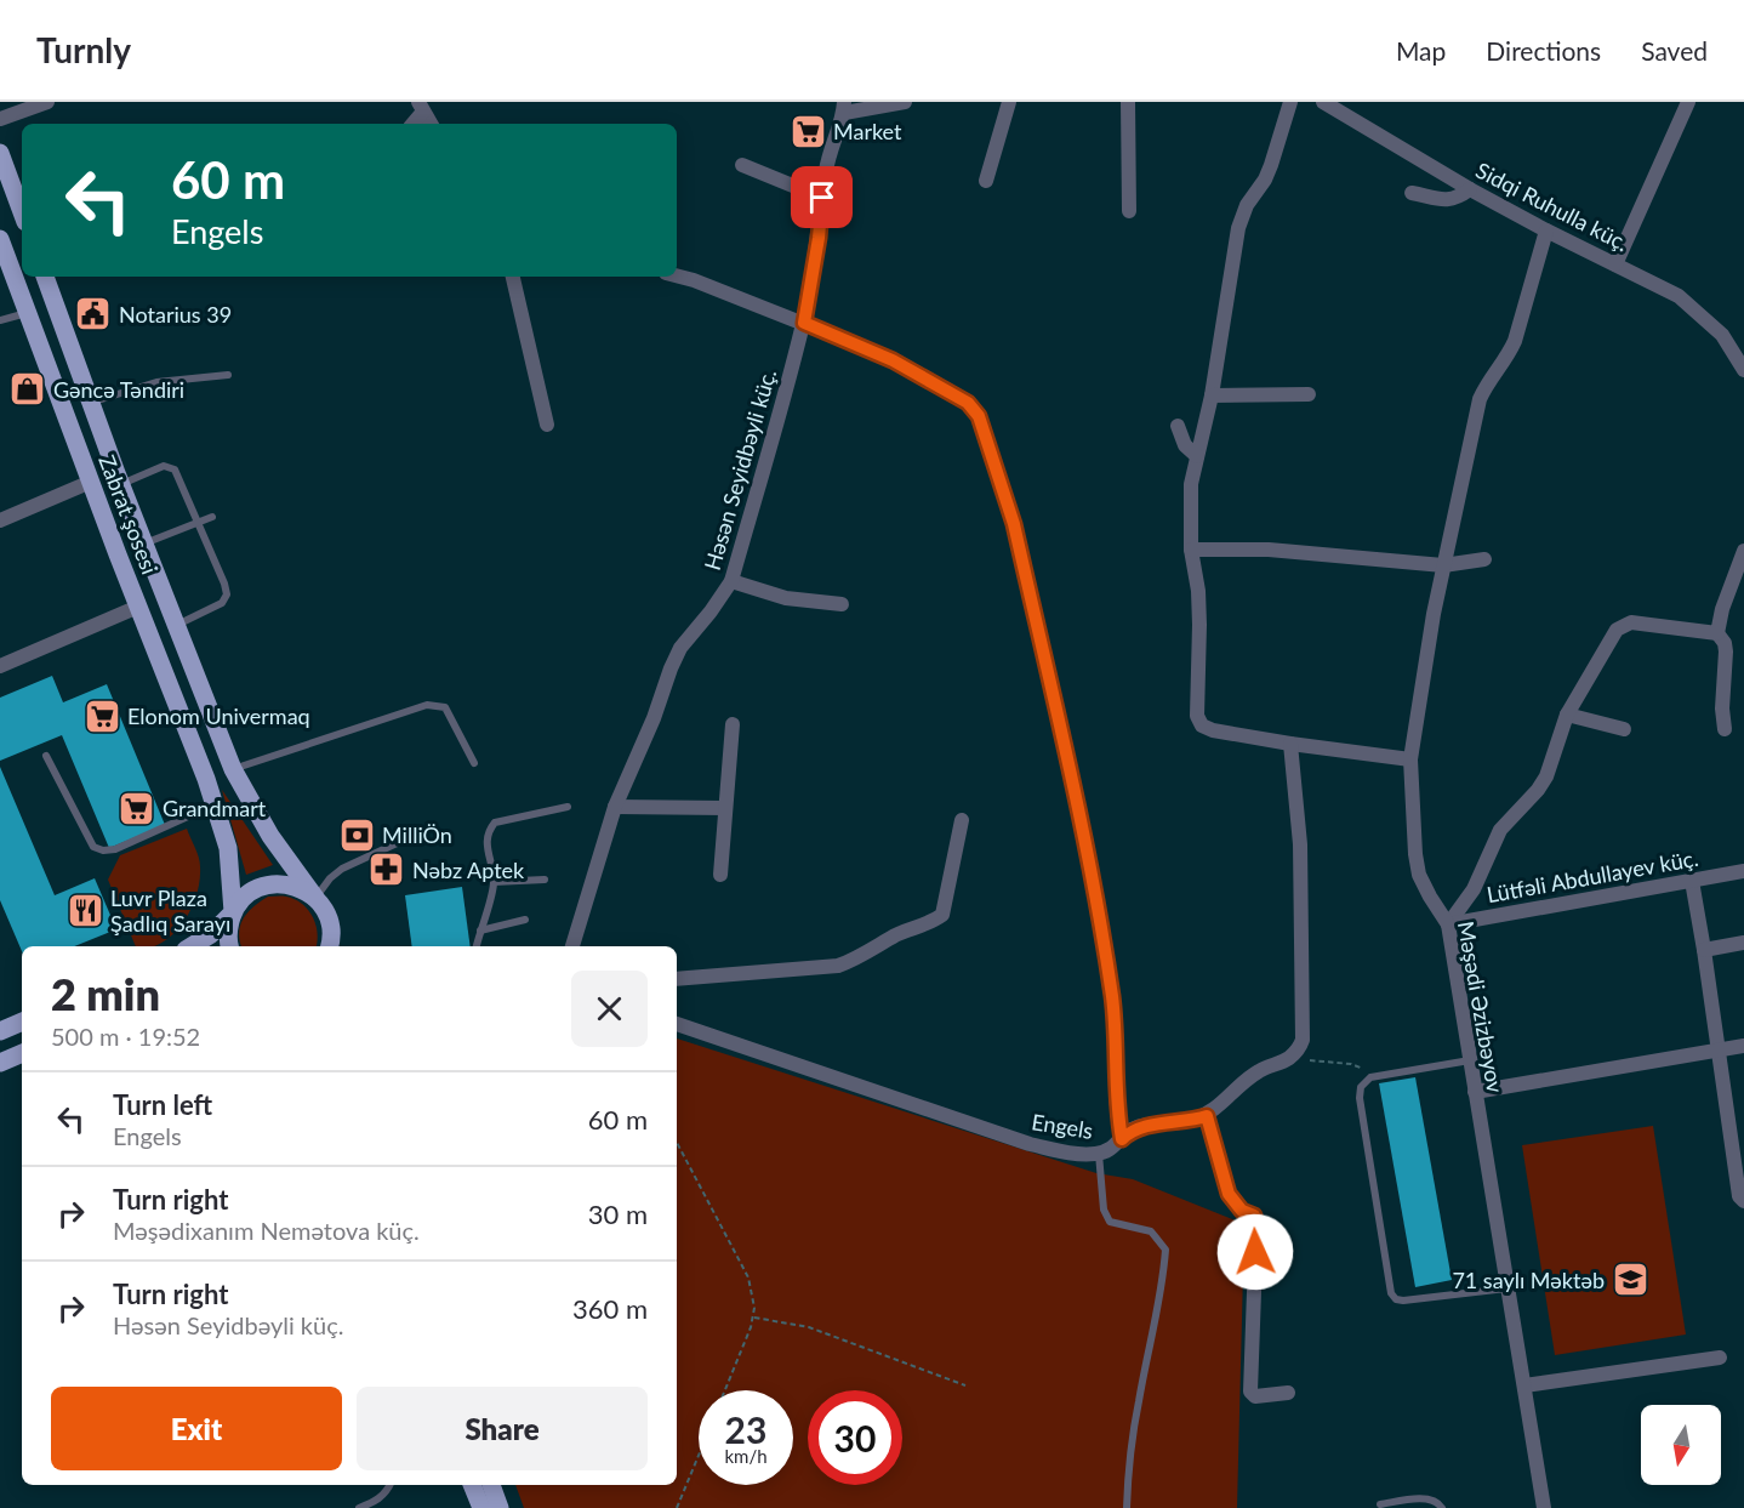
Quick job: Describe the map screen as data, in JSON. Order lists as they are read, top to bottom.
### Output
{
  "streets": {
    "main road": ["Zabrat şosesi"],
    "street": [
      "Sidqi Ruhulla küç.",
      "Həsən Seyidbəyli küç.",
      "Lütfəli Abdullayev küç.",
      "Məşədi Əzizbəyov",
      "Engels"
    ]
  },
  "crossings": [
    ["Sidqi Ruhulla küç.", "Məşədi Əzizbəyov"],
    ["Lütfəli Abdullayev küç.", "Məşədi Əzizbəyov"]
  ],
  "places": {
    "supermarket": ["Market", "Elonom Univermaq", "Grandmart"],
    "public building": ["Notarius 39"],
    "shop": ["Gəncə Təndiri"],
    "bank": ["MilliÖn"],
    "pharmacy": ["Nəbz Aptek"],
    "restaurant": ["Luvr Plaza Şadlıq Sarayı"],
    "school or university": ["71 saylı Məktəb"]
  },
  "north": "bottom",
  "page": {
    "header": "Turnly",
    "nav": ["Map", "Directions", "Saved"],
    "turn": ["60 m", "Engels"],
    "heading": ["2 min", "500 m · 19:52"],
    "list": [
      {
        "name": "Turn left",
        "note": "Engels",
        "value": "60 m"
      },
      {
        "name": "Turn right",
        "note": "Məşədixanım Nemətova küç.",
        "value": "30 m"
      },
      {
        "name": "Turn right",
        "note": "Həsən Seyidbəyli küç.",
        "value": "360 m"
      }
    ],
    "buttons": ["Exit", "Share"],
    "speed": "23 km/h",
    "limit": "30"
  }
}
